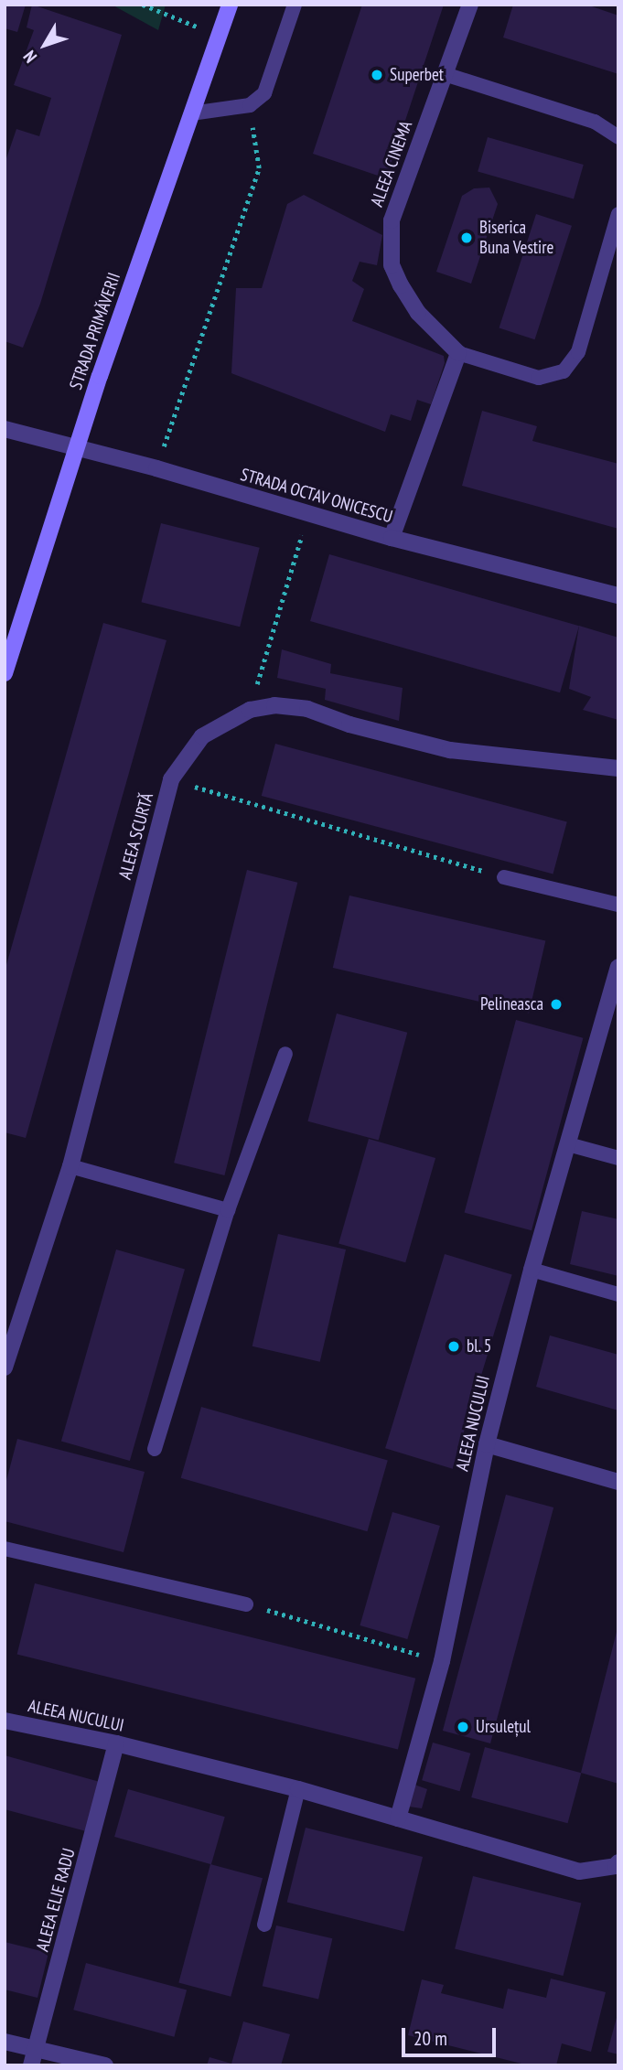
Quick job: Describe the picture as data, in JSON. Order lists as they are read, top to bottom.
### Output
{
  "streets": {
    "main road": ["STRADA PRIMĂVERII"],
    "street": [
      "ALEEA CINEMA",
      "STRADA OCTAV ONICESCU",
      "ALEEA SCURTĂ",
      "ALEEA NUCULUI",
      "ALEEA ELIE RADU"
    ]
  },
  "crossings": [
    ["STRADA PRIMĂVERII", "STRADA OCTAV ONICESCU"],
    ["ALEEA NUCULUI", "ALEEA ELIE RADU"]
  ],
  "places": [
    "Superbet",
    "Biserica Buna Vestire",
    "Pelineasca",
    "bl. 5",
    "Ursulețul"
  ],
  "scale_bar": "20 m",
  "north": "bottom left"
}
